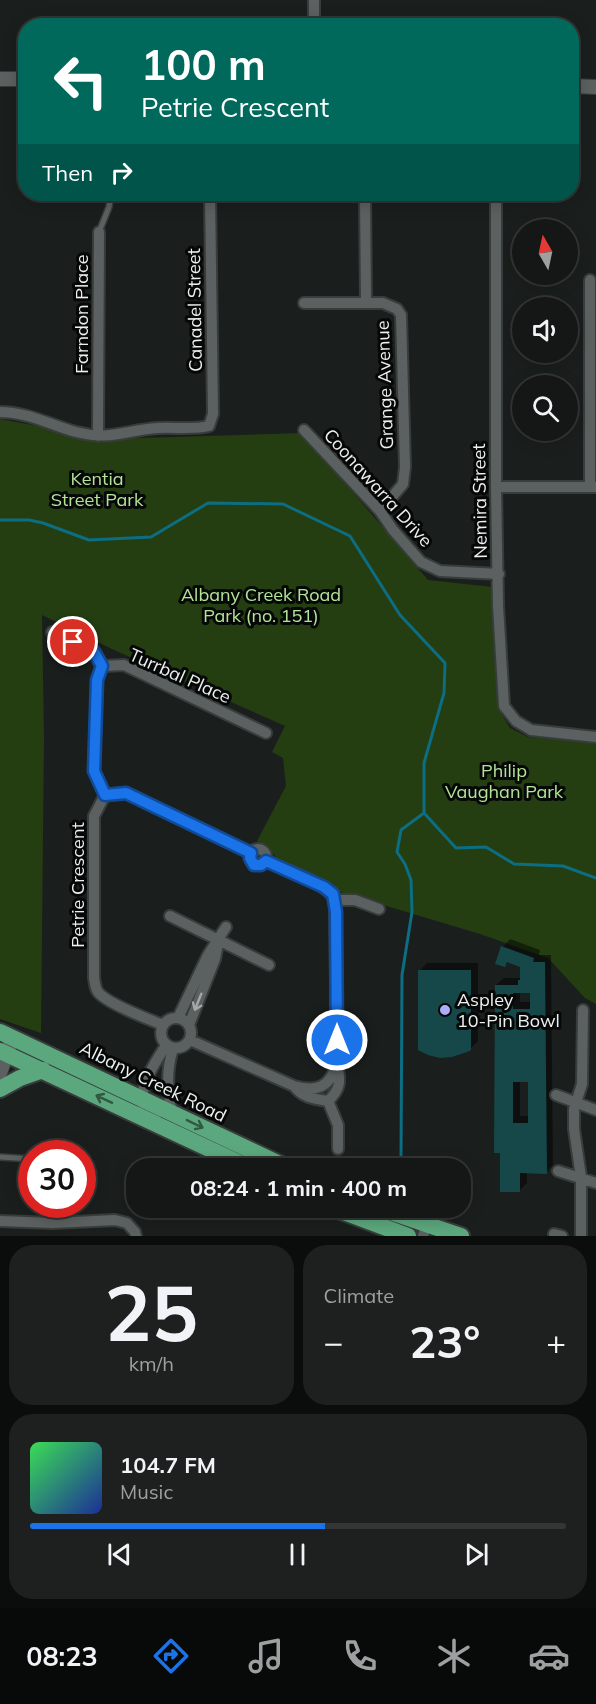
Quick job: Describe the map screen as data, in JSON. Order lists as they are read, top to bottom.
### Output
{
  "streets": {
    "main road": ["Albany Creek Road"],
    "street": [
      "Canadel Street",
      "Farndon Place",
      "Grange Avenue",
      "Coonawarra Drive",
      "Nemira Street",
      "Turrbal Place",
      "Petrie Crescent"
    ]
  },
  "crossings": [
    ["Canadel Street", "Farndon Place"],
    ["Grange Avenue", "Coonawarra Drive"],
    ["Coonawarra Drive", "Nemira Street"],
    ["Turrbal Place", "Petrie Crescent"]
  ],
  "parks": ["Kentia Street Park", "Albany Creek Road Park (no. 151)", "Philip Vaughan Park"],
  "places": ["Aspley 10-Pin Bowl"],
  "north": "top",
  "page": {
    "turn": ["100 m", "Petrie Crescent"],
    "then": "Then",
    "limit": "30",
    "trip": "08:24 · 1 min · 400 m",
    "tile": [
      ["25", "km/h"],
      "Climate"
    ],
    "heat": ["−", "23°", "+"],
    "song": ["104.7 FM", "Music"],
    "tabs": "08:23"
  }
}
